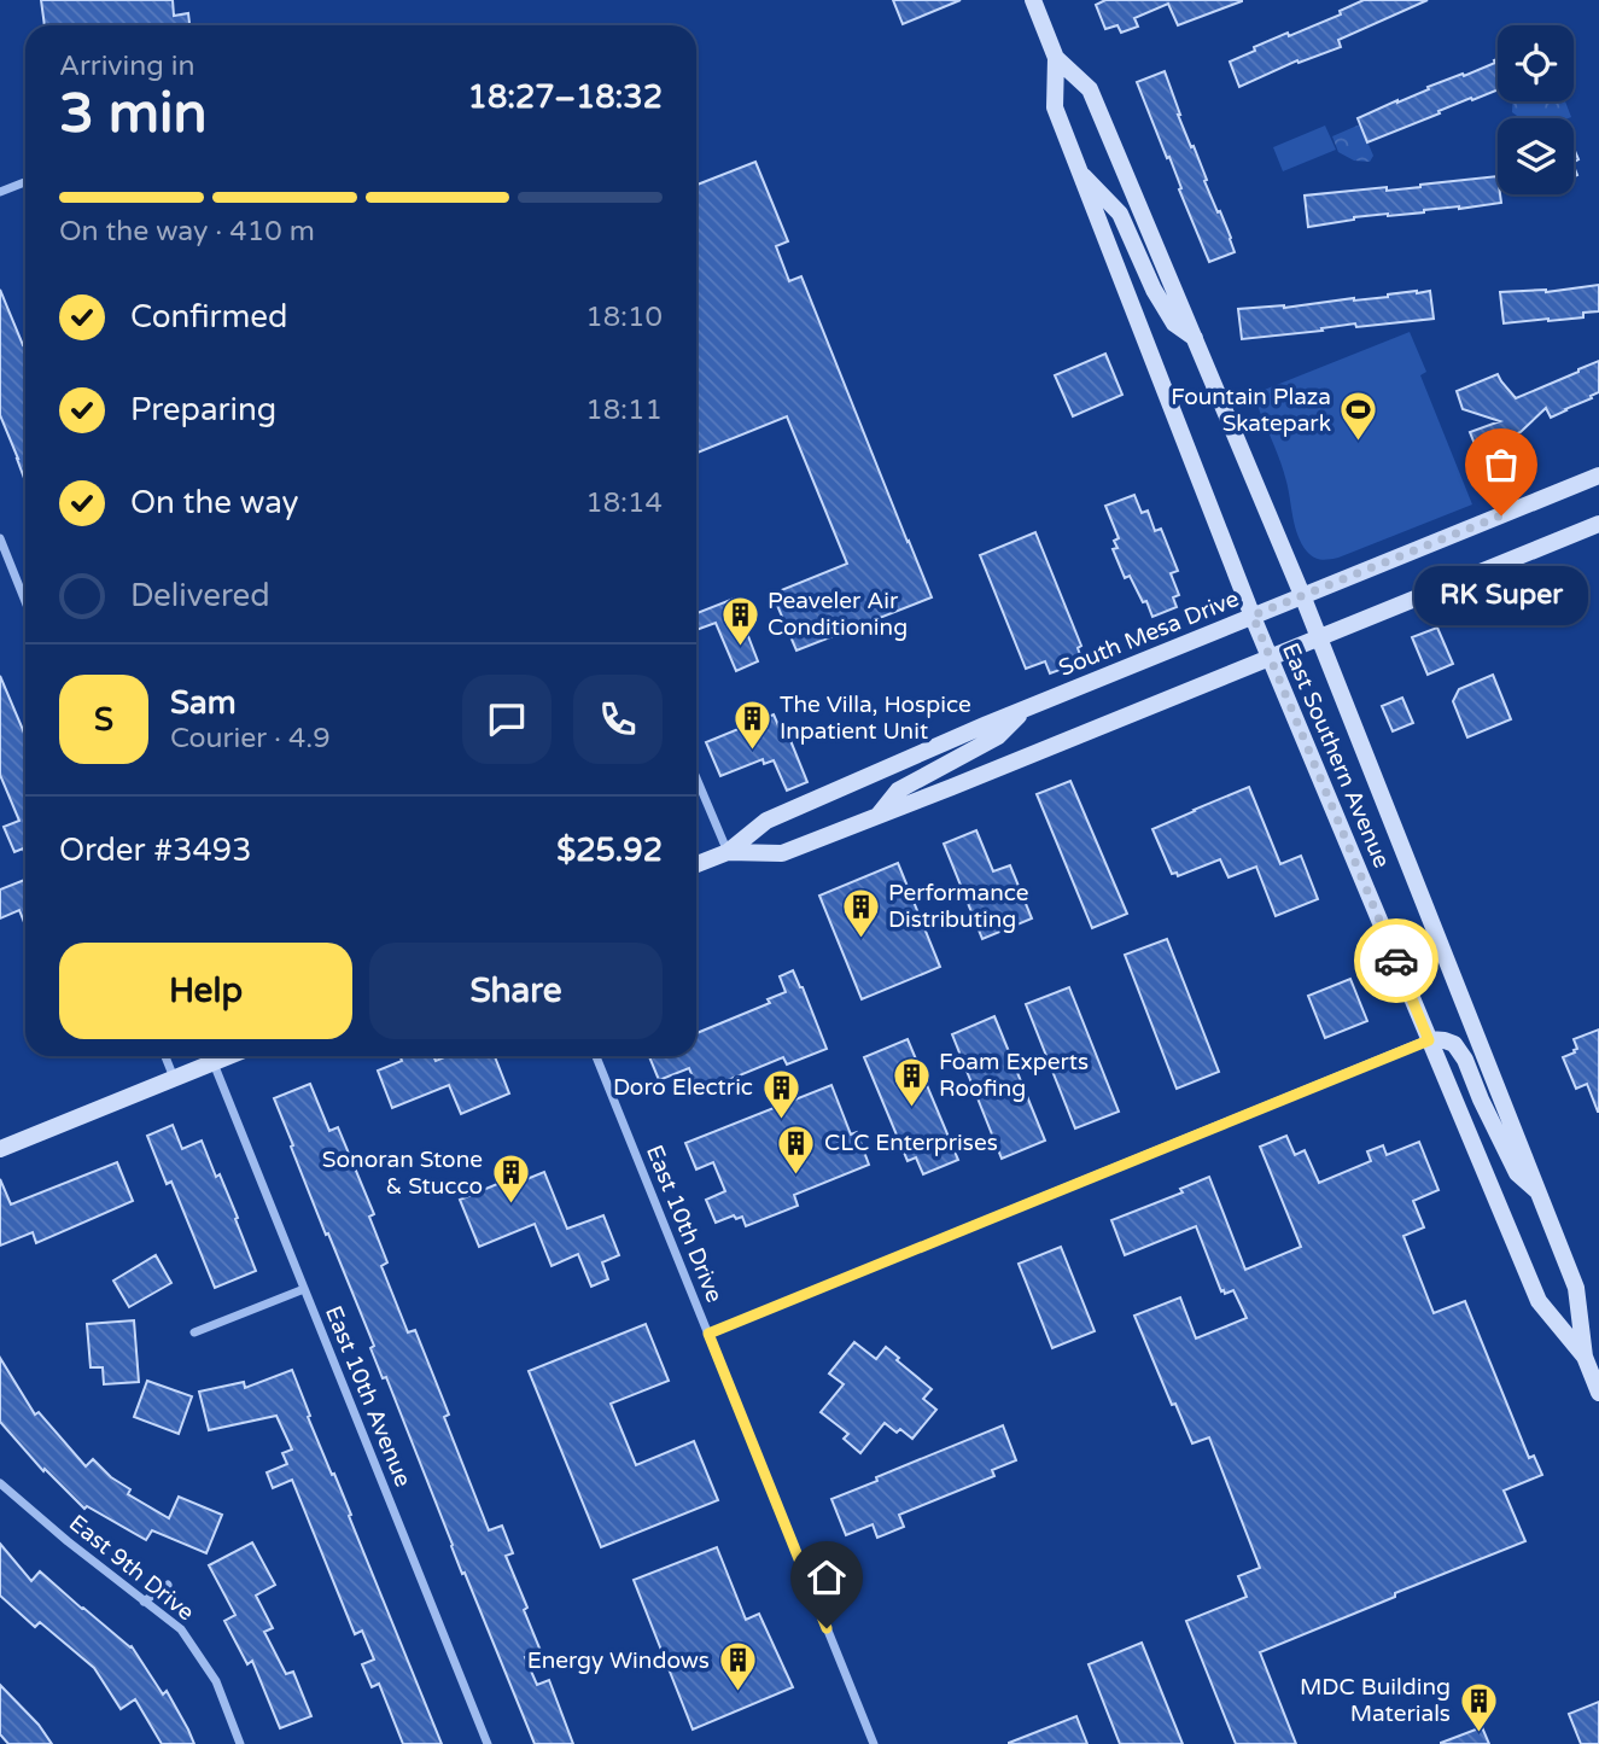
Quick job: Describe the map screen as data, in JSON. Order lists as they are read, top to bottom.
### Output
{
  "streets": {
    "main road": ["South Mesa Drive", "East Southern Avenue"],
    "street": ["East 10th Drive", "East 10th Avenue", "East 9th Drive"]
  },
  "crossings": [
    ["South Mesa Drive", "East Southern Avenue"]
  ],
  "places": {
    "sports": ["Fountain Plaza Skatepark"],
    "other": ["RK Super"],
    "building": [
      "Peaveler Air Conditioning",
      "The Villa, Hospice Inpatient Unit",
      "Performance Distributing",
      "Foam Experts Roofing",
      "Doro Electric",
      "CLC Enterprises",
      "Sonoran Stone & Stucco",
      "Energy Windows",
      "MDC Building Materials"
    ]
  },
  "page": {
    "heading": ["3 min", "Arriving in", "18:27–18:32"],
    "panel": [
      "Sam",
      "Courier · 4.9",
      "Order #3493",
      "$25.92"
    ],
    "bar": "On the way · 410 m",
    "list": [
      ["Confirmed", "18:10"],
      ["Preparing", "18:11"],
      ["On the way", "18:14"],
      "Delivered"
    ],
    "bubble": "RK Super",
    "round": "S",
    "buttons": ["Help", "Share"]
  }
}
